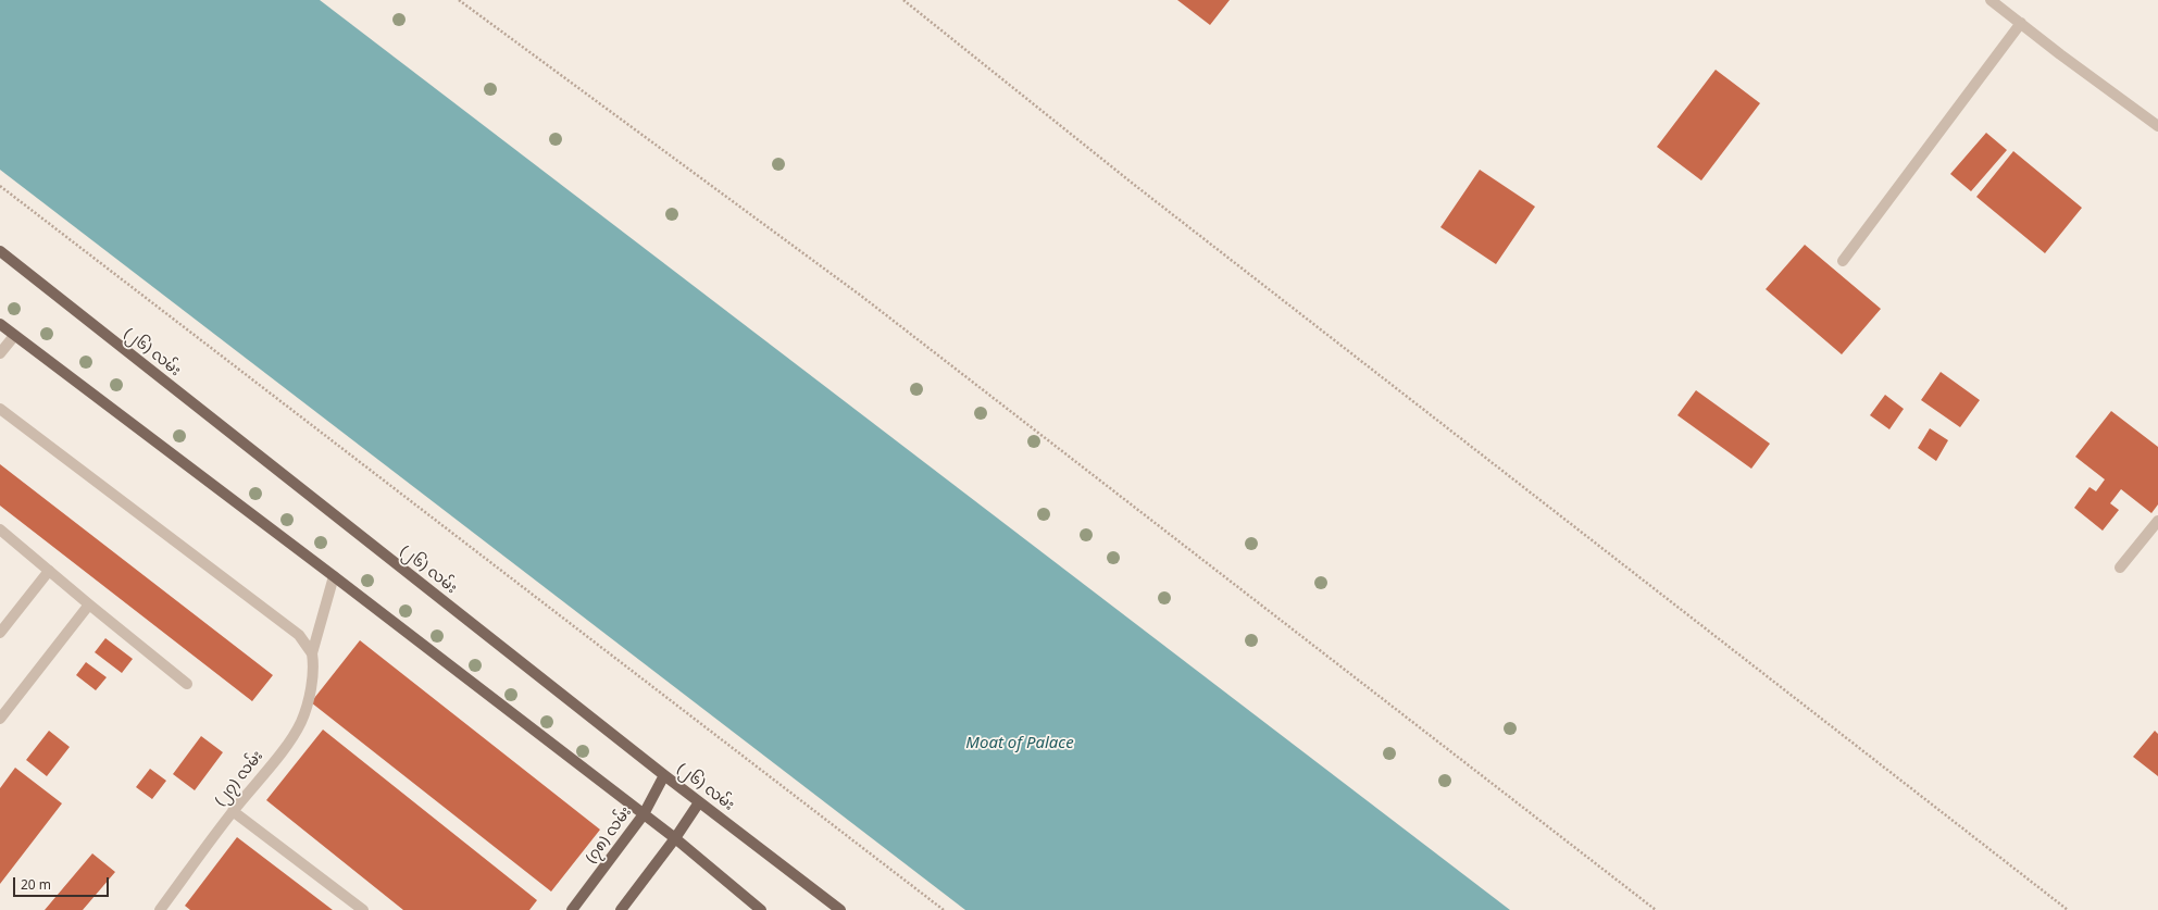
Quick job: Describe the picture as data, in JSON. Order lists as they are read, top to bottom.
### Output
{
  "streets": {
    "main road": ["(၂၆) လမ်း", "(၇၈) လမ်း"],
    "street": ["(၂၇) လမ်း"]
  },
  "crossings": [
    ["(၂၆) လမ်း", "(၇၈) လမ်း"]
  ],
  "water": ["Moat of Palace"],
  "scale_bar": "20 m"
}
